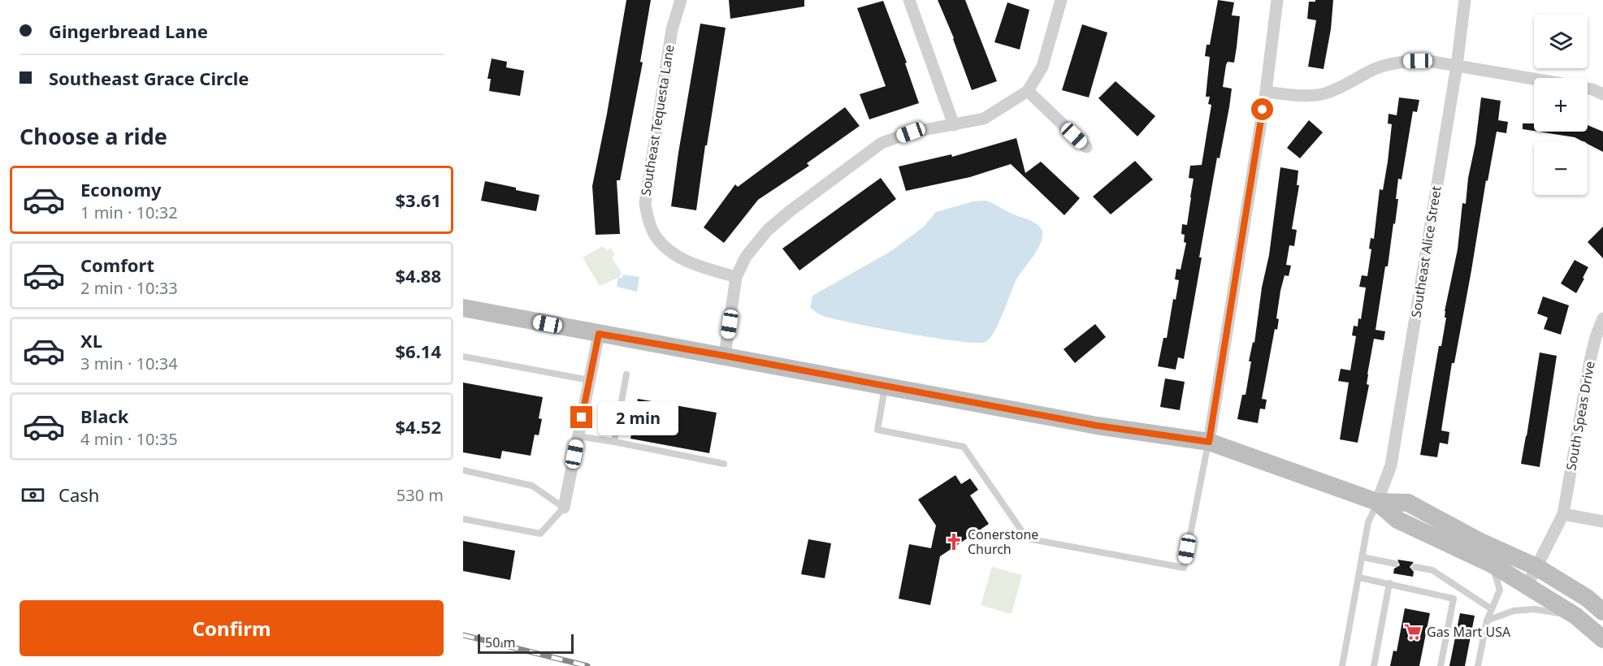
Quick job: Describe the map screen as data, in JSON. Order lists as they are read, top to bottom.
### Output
{
  "streets": {
    "street": ["Southeast Tequesta Lane", "Southeast Alice Street", "South Speas Drive"]
  },
  "places": {
    "church": ["Conerstone Church"],
    "supermarket": ["Gas Mart USA"]
  },
  "scale_bar": "50 m",
  "page": {
    "banner": ["Gingerbread Lane", "Southeast Grace Circle"],
    "map_buttons": ["+", "−"],
    "heading": "Choose a ride",
    "list": [
      {
        "name": "Economy",
        "note": "1 min · 10:32",
        "value": "$3.61"
      },
      {
        "name": "Comfort",
        "note": "2 min · 10:33",
        "value": "$4.88"
      },
      {
        "name": "XL",
        "note": "3 min · 10:34",
        "value": "$6.14"
      },
      {
        "name": "Black",
        "note": "4 min · 10:35",
        "value": "$4.52"
      }
    ],
    "bubble": "2 min",
    "pay": ["Cash", "530 m"],
    "buttons": "Confirm",
    "scale": "50 m"
  }
}
